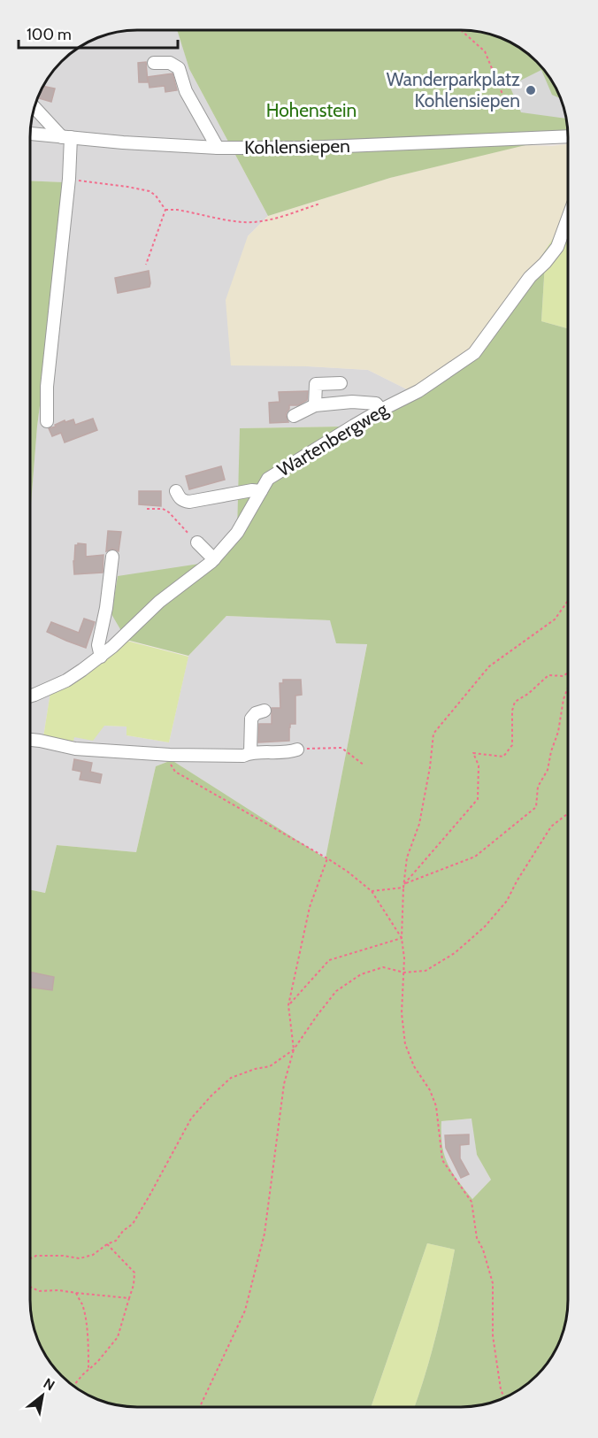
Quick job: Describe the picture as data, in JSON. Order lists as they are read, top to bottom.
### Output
{
  "streets": {
    "street": ["Kohlensiepen", "Wartenbergweg"]
  },
  "parks": ["Hohenstein"],
  "places": ["Wanderparkplatz Kohlensiepen"],
  "scale_bar": "100 m",
  "north": "top right"
}
